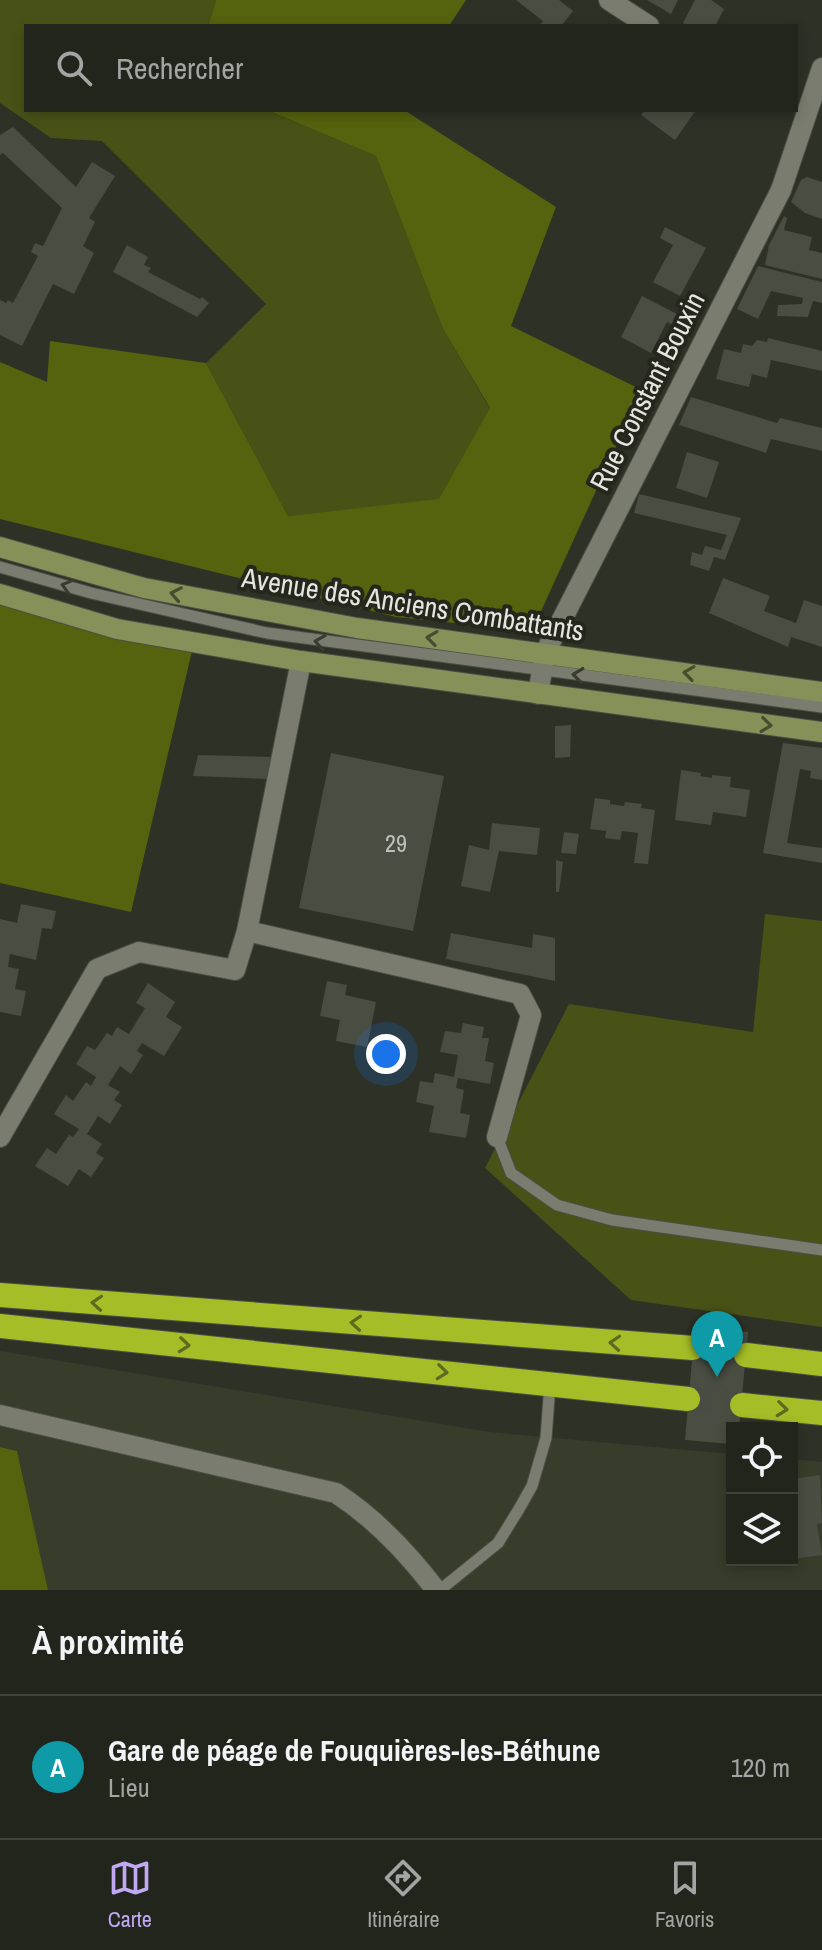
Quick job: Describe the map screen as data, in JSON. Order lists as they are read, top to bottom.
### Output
{
  "streets": {
    "street": ["Rue Constant Bouxin", "Avenue des Anciens Combattants"]
  },
  "crossings": [
    ["Rue Constant Bouxin", "Avenue des Anciens Combattants"]
  ],
  "house_numbers": ["29"],
  "page": {
    "search": "Rechercher",
    "pins": "A",
    "heading": "À proximité",
    "list": [
      {
        "mark": "A",
        "name": "Gare de péage de Fouquières-les-Béthune",
        "note": "Lieu",
        "value": "120 m"
      }
    ],
    "nav": ["Carte", "Itinéraire", "Favoris"]
  }
}
